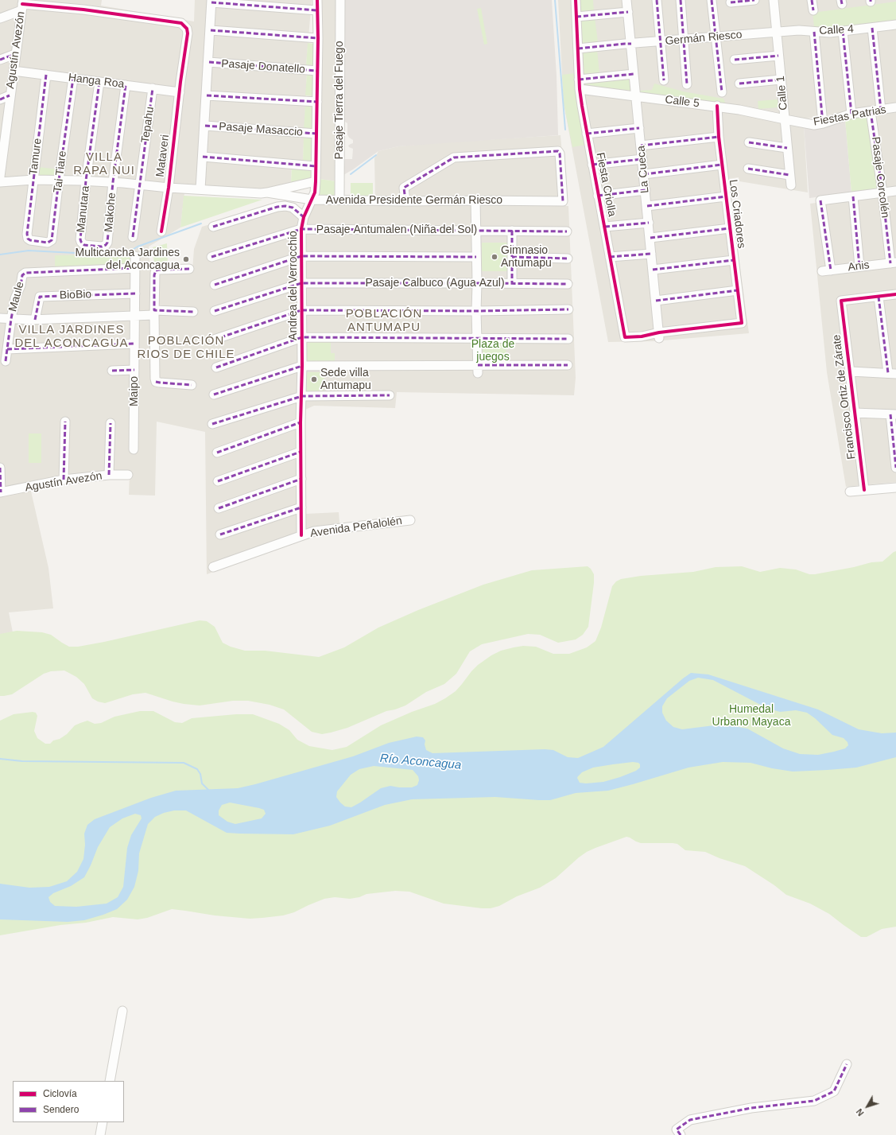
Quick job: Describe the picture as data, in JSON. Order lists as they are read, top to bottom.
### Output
{
  "streets": {
    "street": [
      "Calle 4",
      "Germán Riesco",
      "Agustín Avezón",
      "Pasaje Donatello",
      "Hanga Roa",
      "Calle 1",
      "Pasaje Tierra del Fuego",
      "Calle 5",
      "Fiestas Patrias",
      "Tepahu",
      "Pasaje Masaccio",
      "Mataveri",
      "Tamure",
      "La Cueca",
      "Tai Tiare",
      "Pasaje Corcolén",
      "Fiesta Criolla",
      "Avenida Presidente Germán Riesco",
      "Manutara",
      "Makohe",
      "Los Criadores",
      "Pasaje Antumalen (Niña del Sol)",
      "Anis",
      "Pasaje Calbuco (Agua Azul)",
      "Andrea del Verrocchio",
      "BioBio",
      "Maule",
      "Maipo",
      "Francisco Ortiz de Zárate",
      "Avenida Peñalolén"
    ]
  },
  "crossings": [
    ["Calle 4", "Germán Riesco"],
    ["Calle 4", "Calle 1"],
    ["Germán Riesco", "Calle 1"],
    ["Germán Riesco", "La Cueca"],
    ["Germán Riesco", "Fiesta Criolla"],
    ["Agustín Avezón", "Hanga Roa"],
    ["Agustín Avezón", "Mataveri"],
    ["Pasaje Donatello", "Andrea del Verrocchio"],
    ["Hanga Roa", "Tepahu"],
    ["Hanga Roa", "Mataveri"],
    ["Hanga Roa", "Tamure"],
    ["Hanga Roa", "Tai Tiare"],
    ["Hanga Roa", "Manutara"],
    ["Hanga Roa", "Makohe"],
    ["Calle 1", "Calle 5"],
    ["Calle 1", "Fiestas Patrias"],
    ["Pasaje Tierra del Fuego", "Avenida Presidente Germán Riesco"],
    ["Calle 5", "Fiestas Patrias"],
    ["Calle 5", "La Cueca"],
    ["Calle 5", "Fiesta Criolla"],
    ["Calle 5", "Los Criadores"],
    ["Fiestas Patrias", "Pasaje Corcolén"],
    ["Tepahu", "Avenida Presidente Germán Riesco"],
    ["Pasaje Masaccio", "Andrea del Verrocchio"],
    ["Mataveri", "Avenida Presidente Germán Riesco"],
    ["Tamure", "Tai Tiare"],
    ["Tamure", "Avenida Presidente Germán Riesco"],
    ["La Cueca", "Fiesta Criolla"],
    ["La Cueca", "Los Criadores"],
    ["Tai Tiare", "Avenida Presidente Germán Riesco"],
    ["Pasaje Corcolén", "Anis"],
    ["Fiesta Criolla", "Los Criadores"],
    ["Avenida Presidente Germán Riesco", "Manutara"],
    ["Avenida Presidente Germán Riesco", "Makohe"],
    ["Avenida Presidente Germán Riesco", "Andrea del Verrocchio"],
    ["Manutara", "Makohe"],
    ["Pasaje Antumalen (Niña del Sol)", "Andrea del Verrocchio"],
    ["Pasaje Calbuco (Agua Azul)", "Andrea del Verrocchio"],
    ["Andrea del Verrocchio", "Avenida Peñalolén"],
    ["BioBio", "Maipo"],
    ["Maule", "Maipo"]
  ],
  "districts": [
    "VILLA RAPA NUI",
    "POBLACIÓN ANTUMAPU",
    "VILLA JARDINES DEL ACONCAGUA",
    "POBLACIÓN RIOS DE CHILE"
  ],
  "water": ["Río Aconcagua"],
  "parks": ["Plaza de juegos", "Humedal Urbano Mayaca"],
  "places": ["Gimnasio Antumapu", "Multicancha Jardines del Aconcagua", "Sede villa Antumapu"],
  "legend": ["Ciclovía", "Sendero"],
  "north": "bottom left"
}
